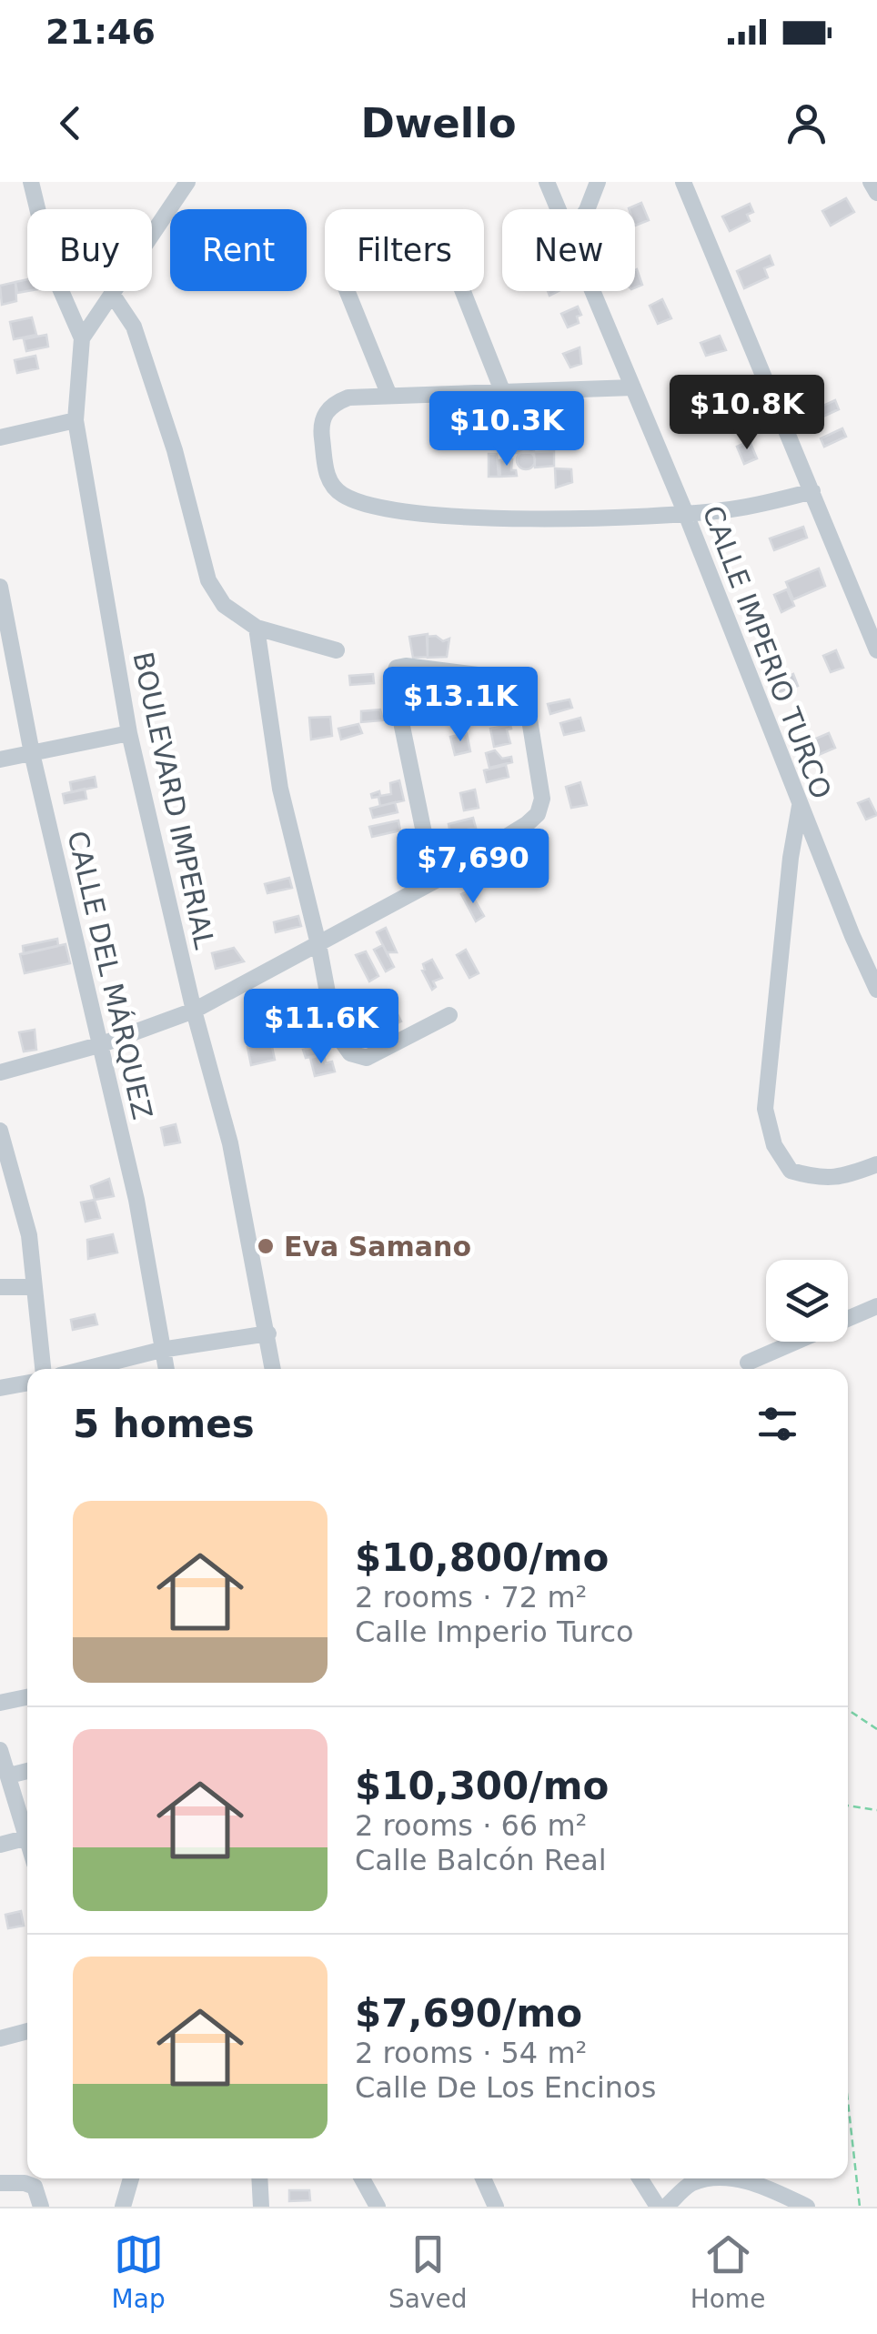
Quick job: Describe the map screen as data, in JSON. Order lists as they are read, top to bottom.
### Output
{
  "streets": {
    "street": ["CALLE IMPERIO TURCO", "BOULEVARD IMPERIAL", "CALLE DEL MÁRQUEZ"]
  },
  "places": ["Eva Samano"],
  "page": {
    "status": "21:46",
    "header": "Dwello",
    "chip": [
      "Buy",
      "Rent",
      "Filters",
      "New"
    ],
    "price": [
      "$10.8K",
      "$10.3K",
      "$13.1K",
      "$7,690",
      "$11.6K"
    ],
    "heading": "5 homes",
    "list": [
      {
        "name": "$10,800/mo",
        "note": "2 rooms · 72 m² · Calle Imperio Turco"
      },
      {
        "name": "$10,300/mo",
        "note": "2 rooms · 66 m² · Calle Balcón Real"
      },
      {
        "name": "$7,690/mo",
        "note": "2 rooms · 54 m² · Calle De Los Encinos"
      }
    ],
    "tabs": ["Map", "Saved", "Home"]
  }
}
